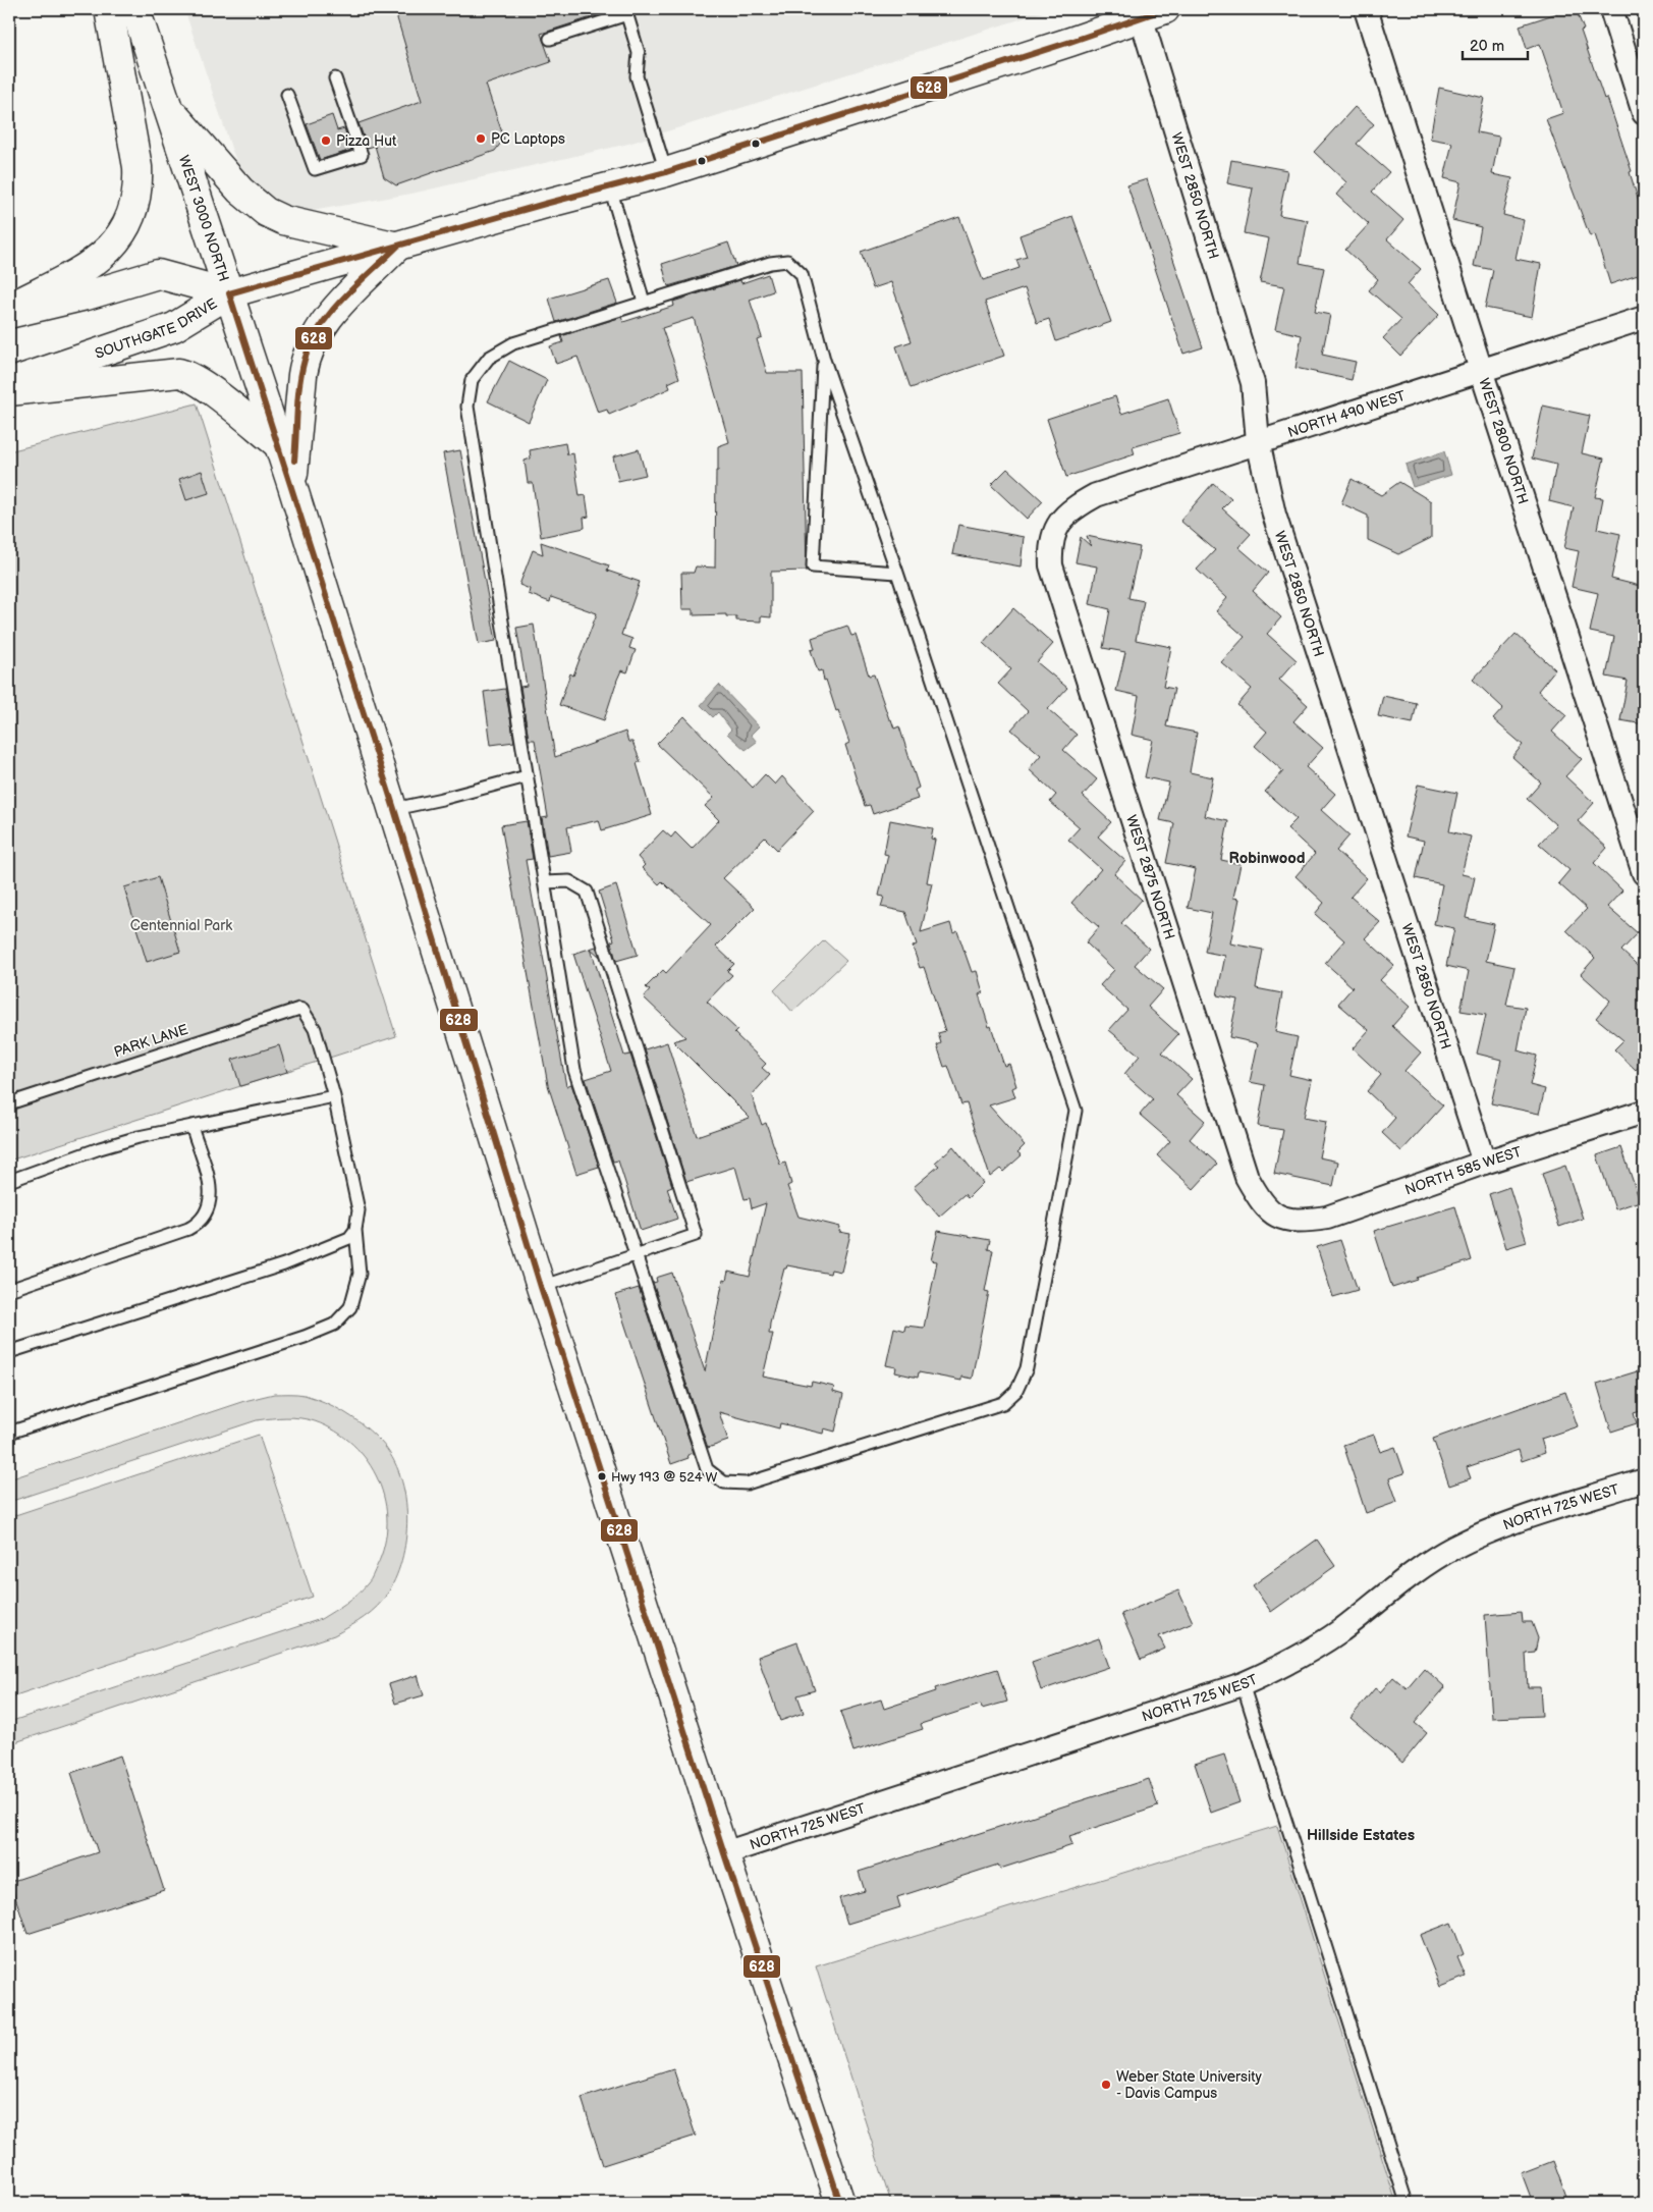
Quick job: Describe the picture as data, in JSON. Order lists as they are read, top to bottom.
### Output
{
  "streets": {
    "main road": ["WEST 3000 NORTH", "SOUTHGATE DRIVE"],
    "street": [
      "WEST 2850 NORTH",
      "NORTH 490 WEST",
      "WEST 2800 NORTH",
      "WEST 2875 NORTH",
      "NORTH 585 WEST",
      "NORTH 725 WEST"
    ],
    "lane": ["PARK LANE"]
  },
  "crossings": [
    ["WEST 2850 NORTH", "NORTH 490 WEST"],
    ["WEST 2850 NORTH", "NORTH 585 WEST"],
    ["WEST 3000 NORTH", "SOUTHGATE DRIVE"],
    ["WEST 3000 NORTH", "NORTH 725 WEST"],
    ["NORTH 490 WEST", "WEST 2800 NORTH"],
    ["NORTH 490 WEST", "WEST 2875 NORTH"],
    ["WEST 2875 NORTH", "NORTH 585 WEST"]
  ],
  "districts": ["Robinwood", "Hillside Estates"],
  "parks": ["Centennial Park"],
  "places": [
    "PC Laptops",
    "Pizza Hut",
    "Hwy 193 @ 524 W",
    "Weber State University - Davis Campus"
  ],
  "lines": ["transit line 628"],
  "scale_bar": "20 m"
}
